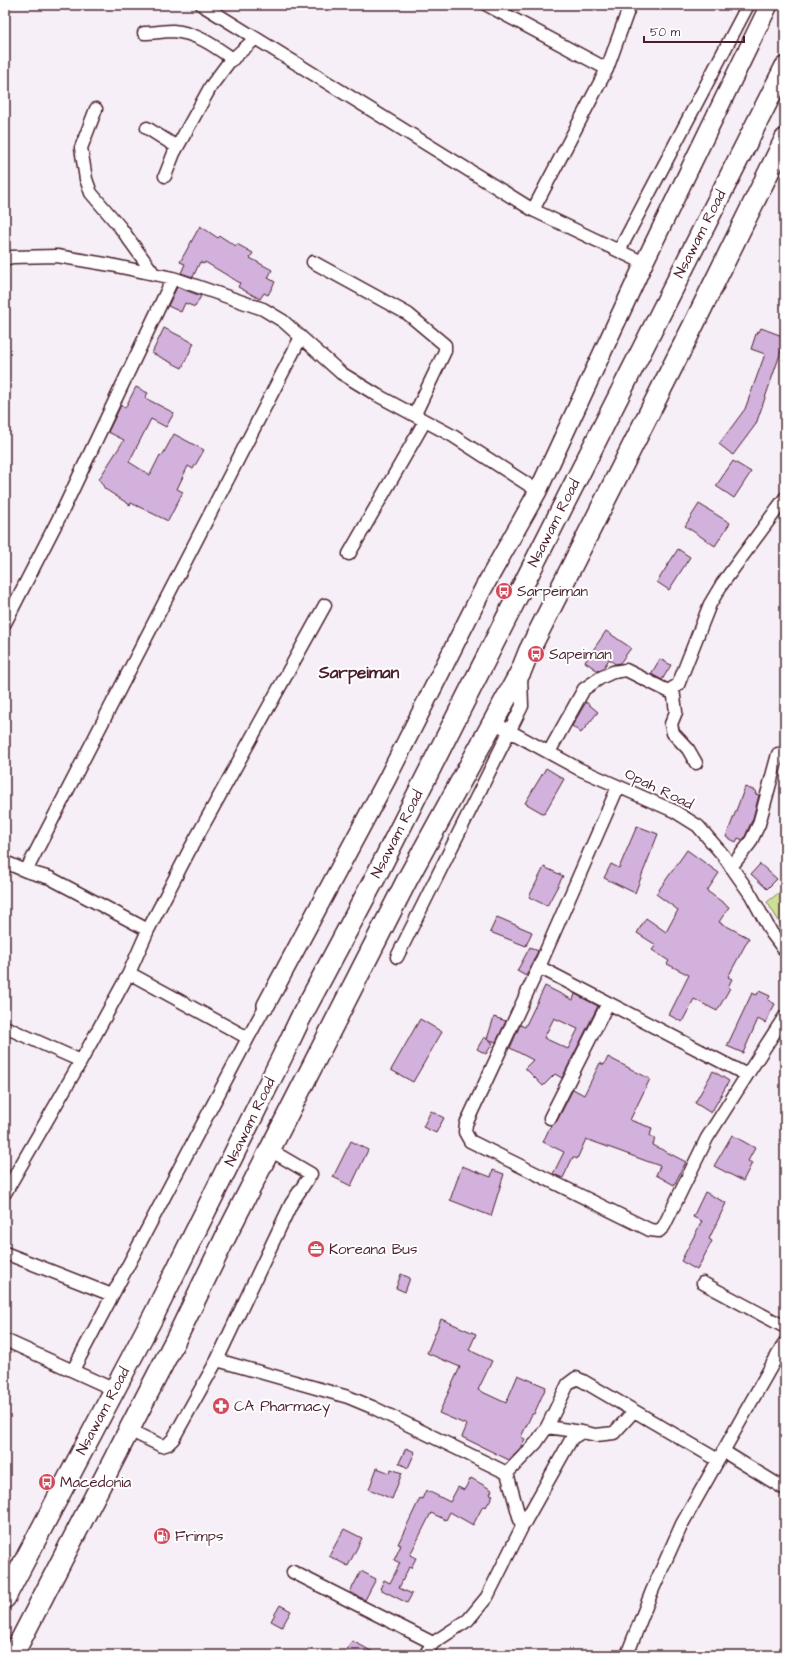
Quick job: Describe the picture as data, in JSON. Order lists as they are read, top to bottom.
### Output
{
  "streets": {
    "highway": ["Nsawam Road"],
    "street": ["Opah Road"]
  },
  "crossings": [
    ["Nsawam Road", "Opah Road"]
  ],
  "districts": ["Sarpeiman"],
  "places": {
    "bus stop": ["Sarpeiman", "Sapeiman", "Macedonia"],
    "office": ["Koreana Bus"],
    "pharmacy": ["CA Pharmacy"],
    "fuel station": ["Frimps"]
  },
  "scale_bar": "50 m"
}
